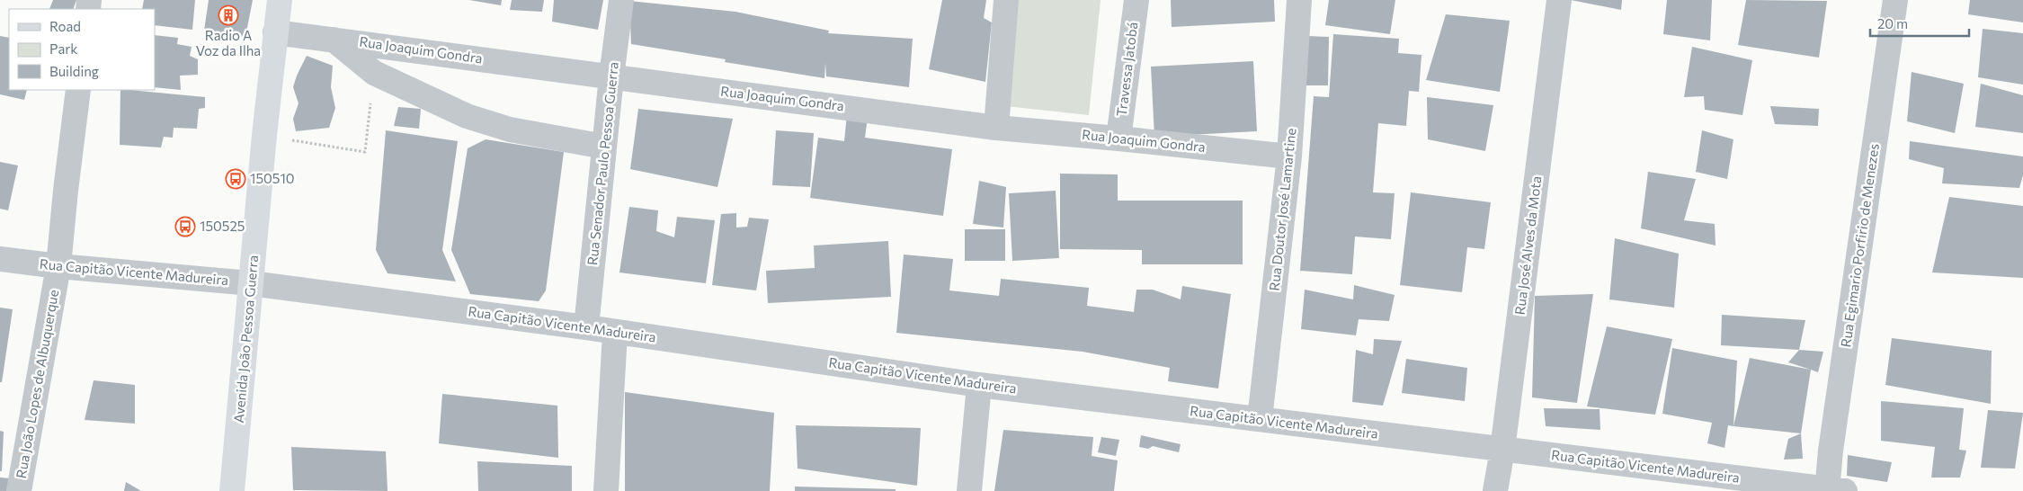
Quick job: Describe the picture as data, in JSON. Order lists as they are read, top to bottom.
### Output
{
  "streets": {
    "main road": ["Avenida João Pessoa Guerra"],
    "street": [
      "Rua Joaquim Gondra",
      "Travessa Jatobá",
      "Rua Senador Paulo Pessoa Guerra",
      "Rua Doutor José Lamartine",
      "Rua José Alves da Mota",
      "Rua Egimario Porfirio de Menezes",
      "Rua Capitão Vicente Madureira",
      "Rua João Lopes de Albuquerque"
    ]
  },
  "crossings": [
    ["Rua Joaquim Gondra", "Travessa Jatobá"],
    ["Rua Joaquim Gondra", "Rua Senador Paulo Pessoa Guerra"],
    ["Rua Joaquim Gondra", "Rua Doutor José Lamartine"],
    ["Rua Joaquim Gondra", "Avenida João Pessoa Guerra"],
    ["Rua Senador Paulo Pessoa Guerra", "Rua Capitão Vicente Madureira"],
    ["Rua Doutor José Lamartine", "Rua Capitão Vicente Madureira"],
    ["Rua José Alves da Mota", "Rua Capitão Vicente Madureira"],
    ["Rua Egimario Porfirio de Menezes", "Rua Capitão Vicente Madureira"],
    ["Rua Capitão Vicente Madureira", "Avenida João Pessoa Guerra"],
    ["Rua Capitão Vicente Madureira", "Rua João Lopes de Albuquerque"]
  ],
  "places": {
    "building": ["Radio A Voz da Ilha"],
    "bus stop": ["150510", "150525"]
  },
  "legend": ["Road", "Park", "Building"],
  "scale_bar": "20 m"
}
